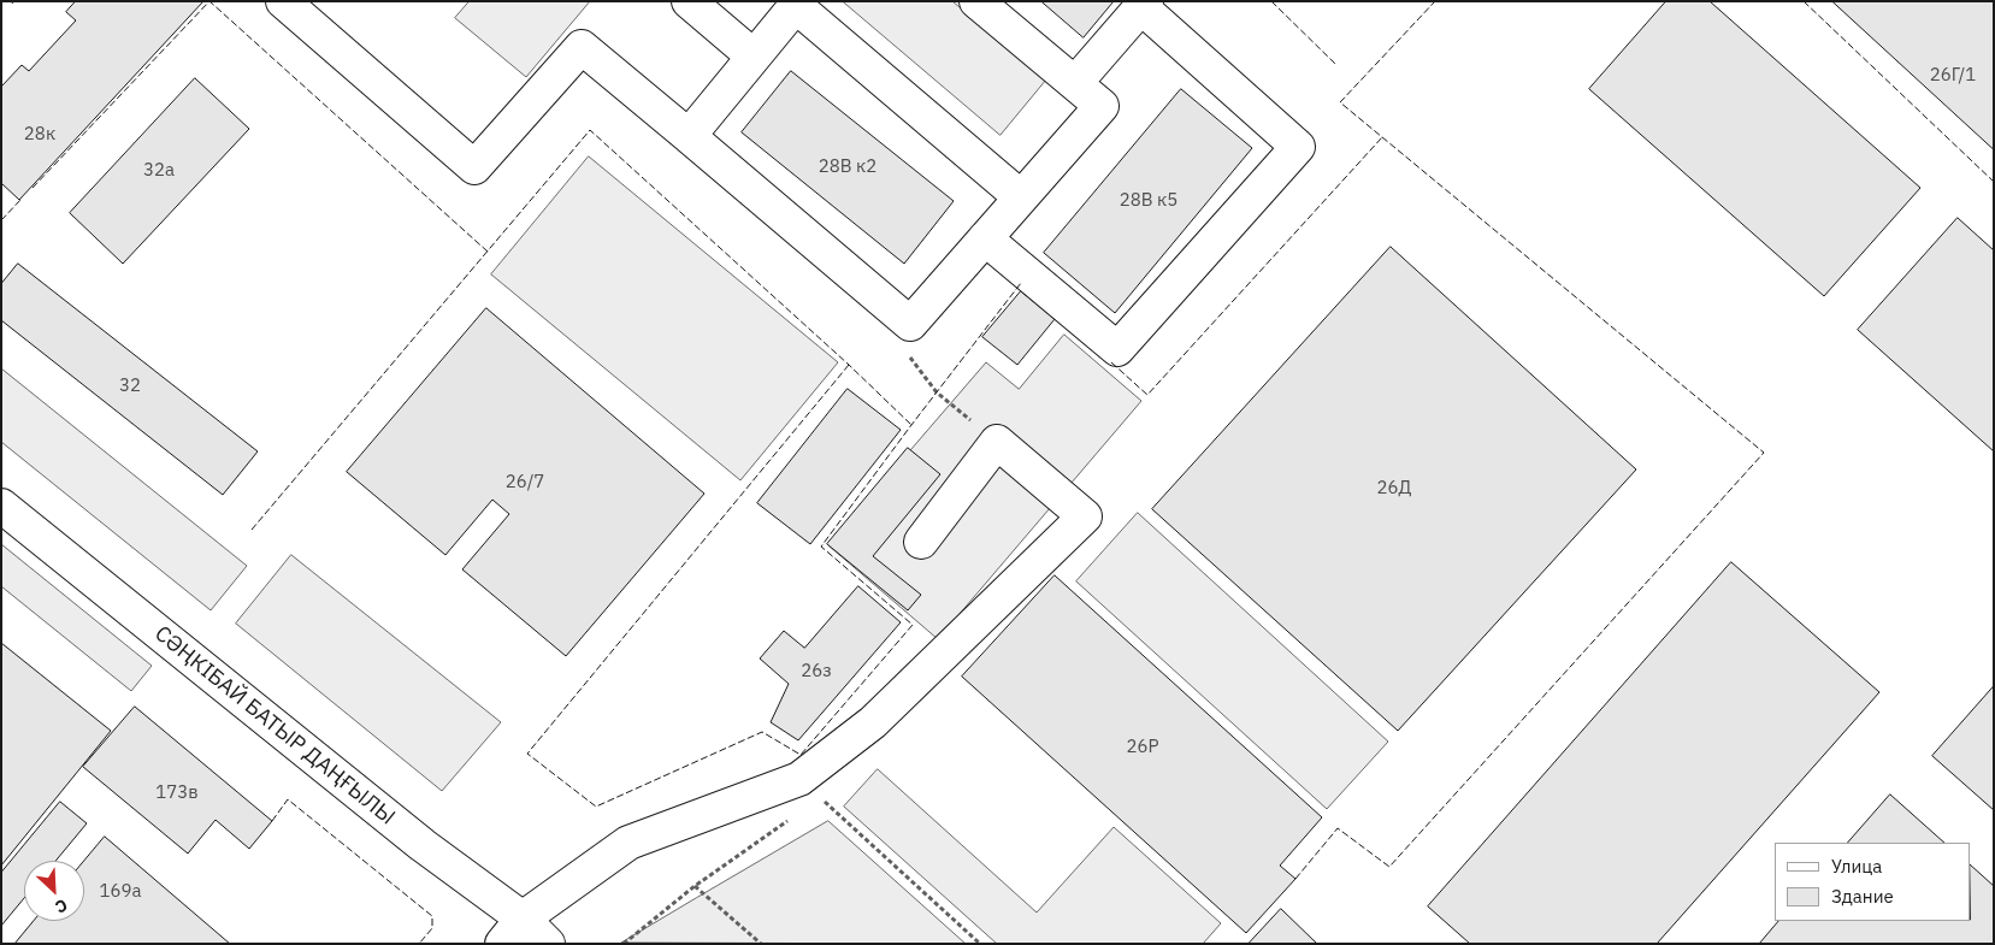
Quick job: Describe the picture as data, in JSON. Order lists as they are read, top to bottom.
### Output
{
  "streets": {
    "main road": ["СӘҢКІБАЙ БАТЫР ДАҢҒЫЛЫ"]
  },
  "house_numbers": [
    "26Г/1",
    "28к",
    "28В к2",
    "32а",
    "28В к5",
    "32",
    "26/7",
    "26Д",
    "26з",
    "26Р",
    "173в",
    "169а"
  ],
  "legend": ["Улица", "Здание"],
  "north": "bottom right"
}
